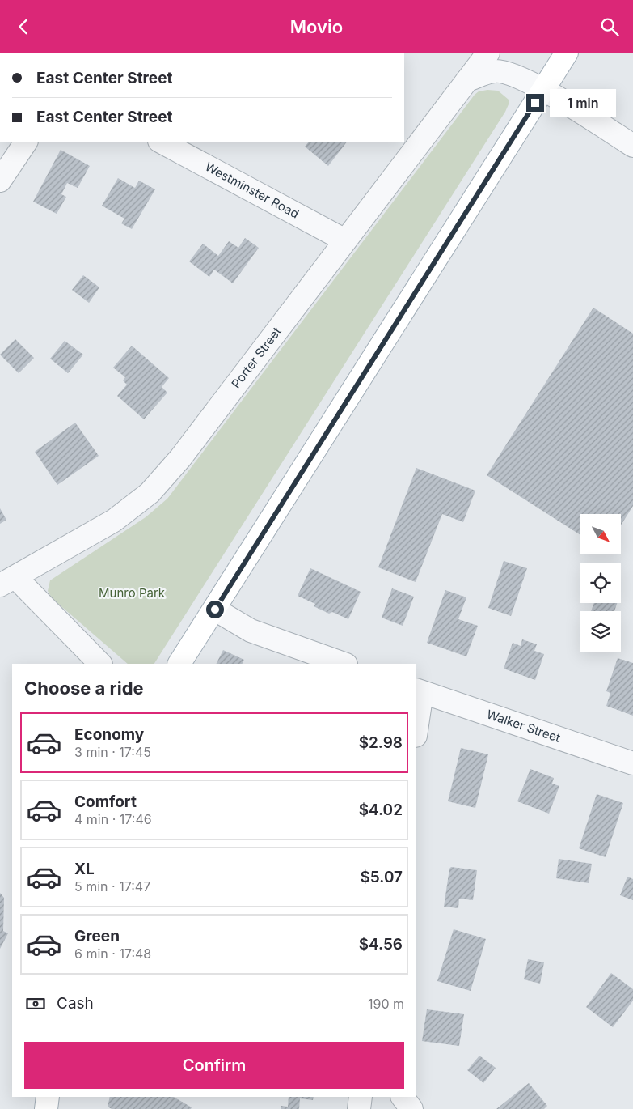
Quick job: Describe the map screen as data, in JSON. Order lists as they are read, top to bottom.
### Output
{
  "streets": {
    "street": ["Westminster Road", "Porter Street", "Walker Street"]
  },
  "crossings": [
    ["Westminster Road", "Porter Street"]
  ],
  "parks": ["Munro Park"],
  "north": "bottom right",
  "page": {
    "header": "Movio",
    "banner": ["East Center Street", "East Center Street"],
    "bubble": "1 min",
    "heading": "Choose a ride",
    "list": [
      {
        "name": "Economy",
        "note": "3 min · 17:45",
        "value": "$2.98"
      },
      {
        "name": "Comfort",
        "note": "4 min · 17:46",
        "value": "$4.02"
      },
      {
        "name": "XL",
        "note": "5 min · 17:47",
        "value": "$5.07"
      },
      {
        "name": "Green",
        "note": "6 min · 17:48",
        "value": "$4.56"
      }
    ],
    "pay": ["Cash", "190 m"],
    "buttons": "Confirm"
  }
}
